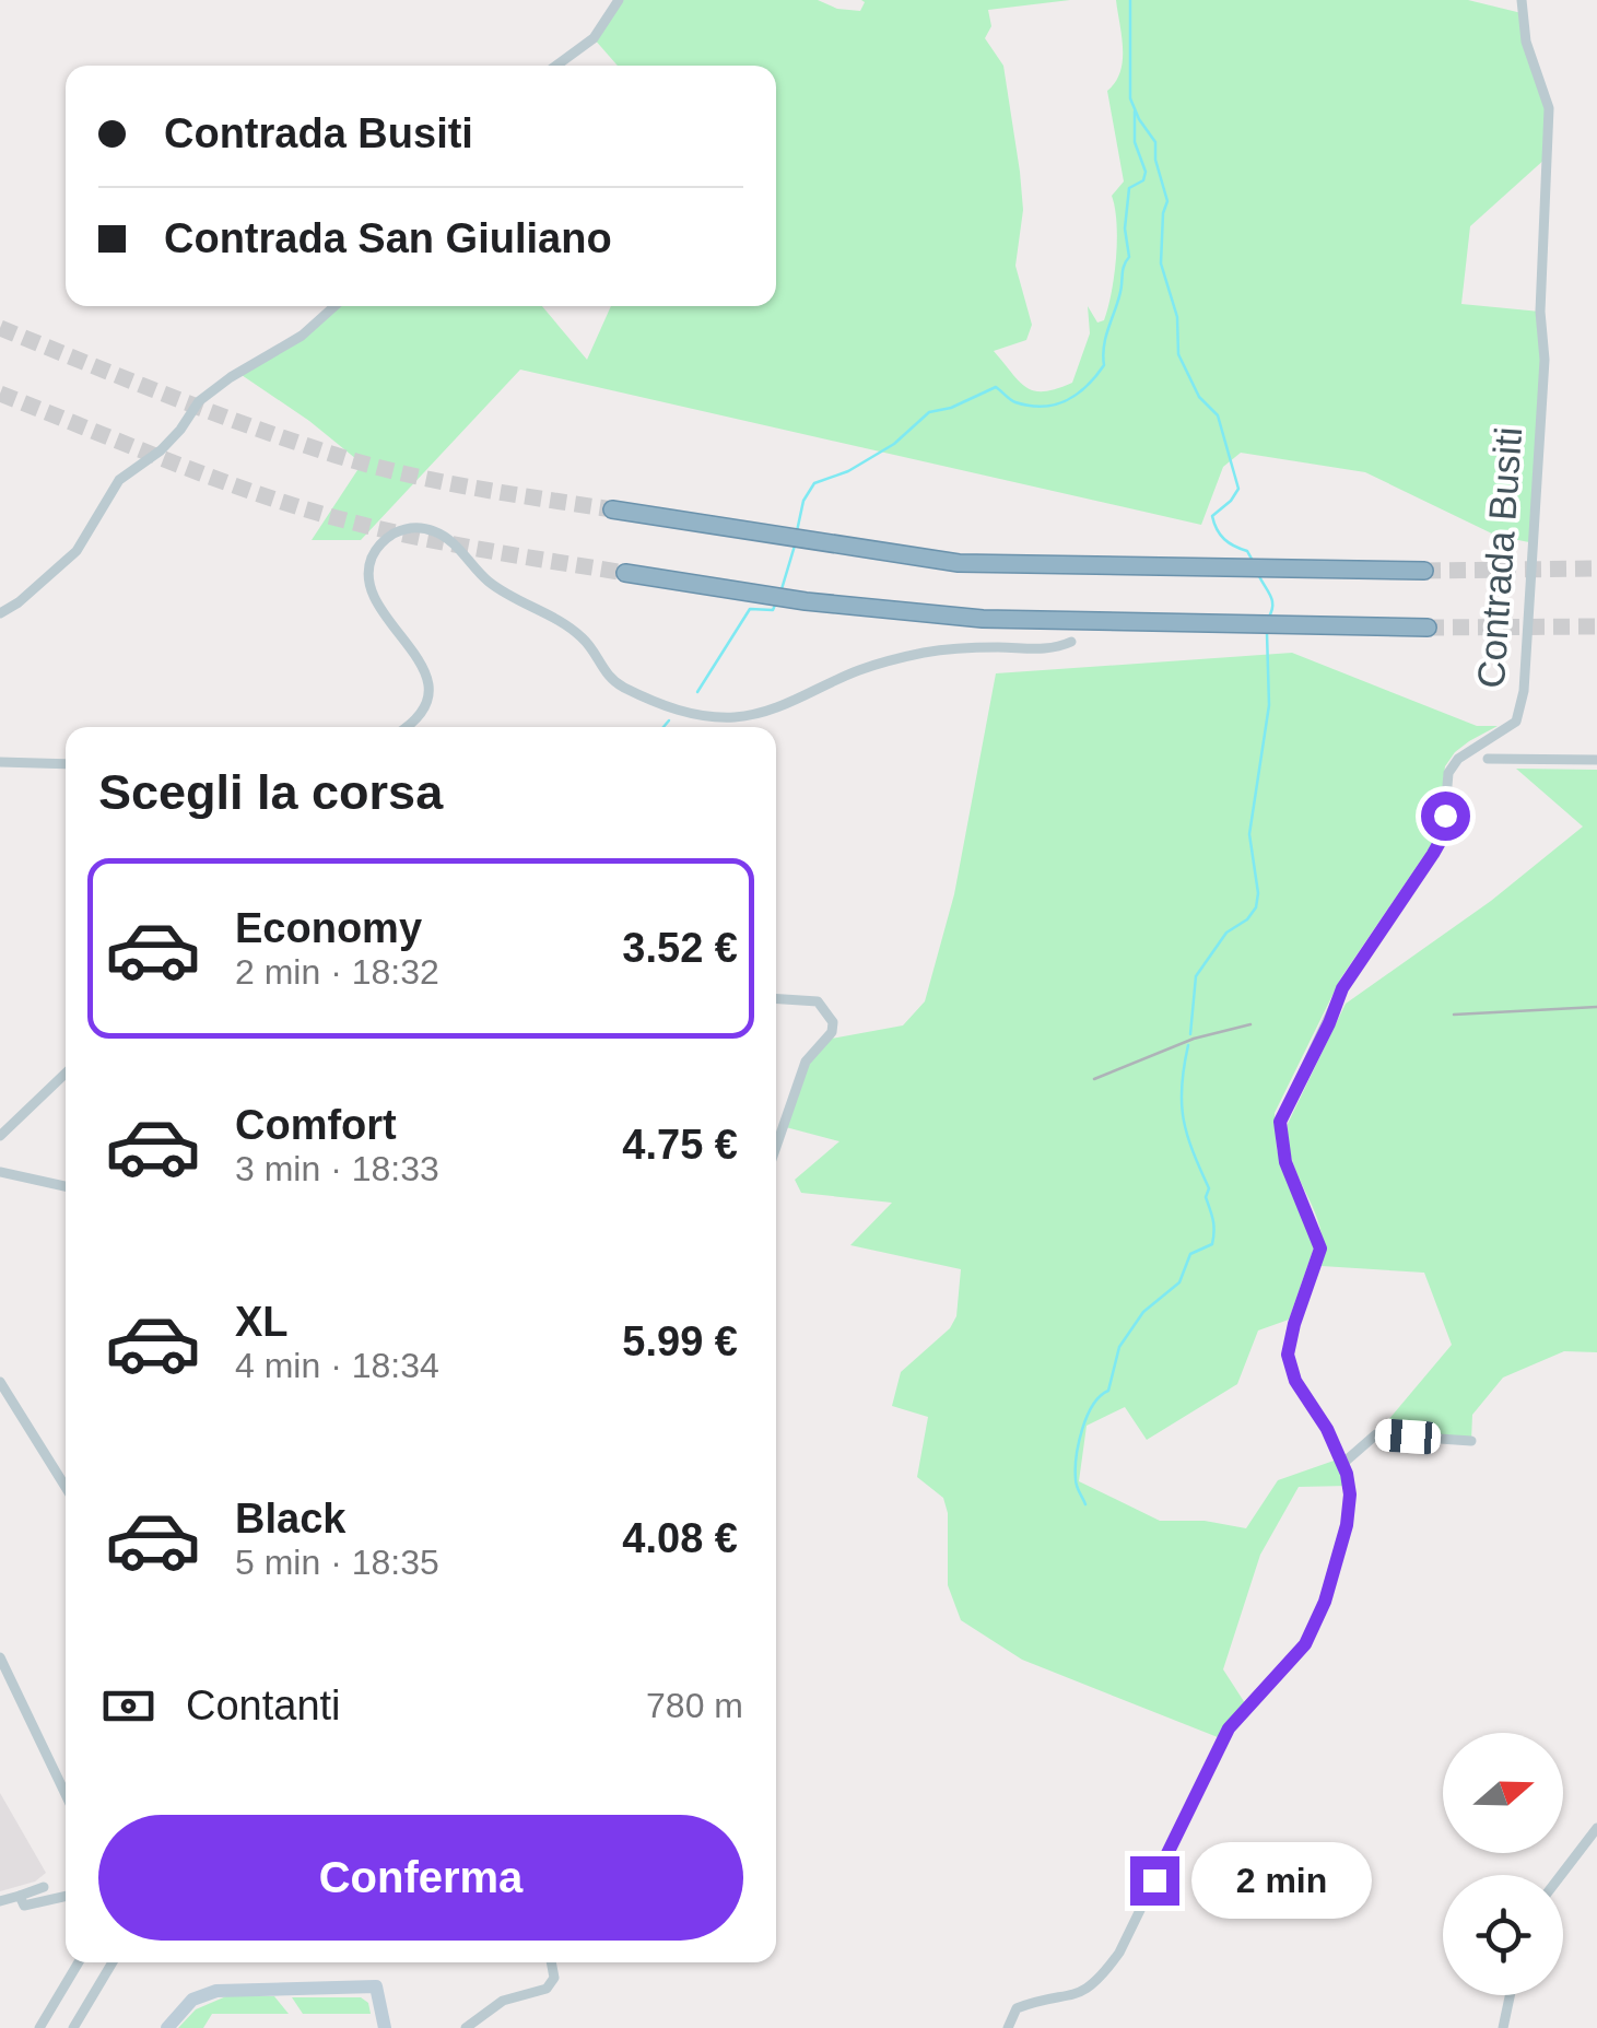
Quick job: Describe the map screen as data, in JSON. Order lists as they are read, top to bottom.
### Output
{
  "streets": {
    "street": ["Contrada Busiti"]
  },
  "north": "right",
  "page": {
    "banner": ["Contrada Busiti", "Contrada San Giuliano"],
    "heading": "Scegli la corsa",
    "list": [
      {
        "name": "Economy",
        "note": "2 min · 18:32",
        "value": "3.52 €"
      },
      {
        "name": "Comfort",
        "note": "3 min · 18:33",
        "value": "4.75 €"
      },
      {
        "name": "XL",
        "note": "4 min · 18:34",
        "value": "5.99 €"
      },
      {
        "name": "Black",
        "note": "5 min · 18:35",
        "value": "4.08 €"
      }
    ],
    "pay": ["Contanti", "780 m"],
    "buttons": "Conferma",
    "bubble": "2 min"
  }
}
